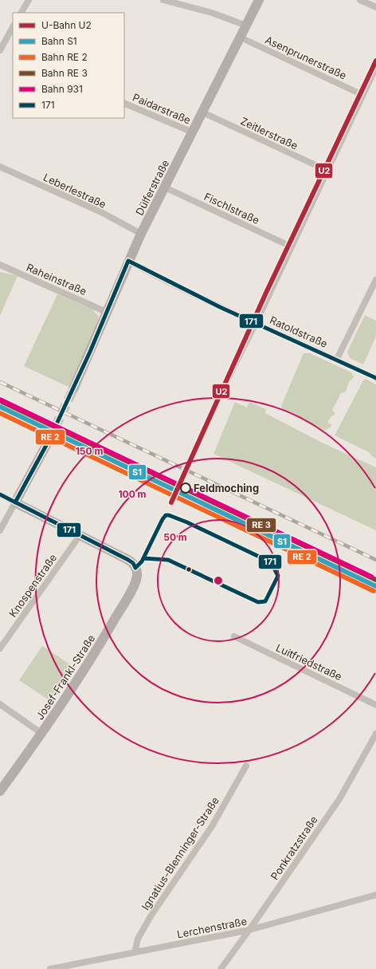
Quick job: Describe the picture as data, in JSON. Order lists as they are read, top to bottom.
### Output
{
  "streets": {
    "main road": ["Dülferstraße", "Josef-Frankl-Straße"],
    "street": [
      "Asenprunerstraße",
      "Paidarstraße",
      "Zeitlerstraße",
      "Leberlestraße",
      "Fischlstraße",
      "Raheinstraße",
      "Ratoldstraße",
      "Knospenstraße",
      "Luitfriedstraße",
      "Ponkratzstraße",
      "Ignatius-Blenninger-Straße",
      "Lerchenstraße"
    ]
  },
  "crossings": [
    ["Asenprunerstraße", "Dülferstraße"],
    ["Paidarstraße", "Dülferstraße"],
    ["Zeitlerstraße", "Dülferstraße"],
    ["Dülferstraße", "Leberlestraße"],
    ["Dülferstraße", "Fischlstraße"],
    ["Dülferstraße", "Raheinstraße"],
    ["Dülferstraße", "Ratoldstraße"],
    ["Knospenstraße", "Josef-Frankl-Straße"],
    ["Ponkratzstraße", "Lerchenstraße"],
    ["Ignatius-Blenninger-Straße", "Lerchenstraße"]
  ],
  "places": ["Feldmoching"],
  "lines": [
    "metro line U2",
    "transit line 171",
    "rail line 931",
    "rail line S1"
  ],
  "legend": [
    "U-Bahn U2",
    "Bahn S1",
    "Bahn RE 2",
    "Bahn RE 3",
    "Bahn 931",
    "171"
  ],
  "rings": ["150 m", "100 m", "50 m"]
}
